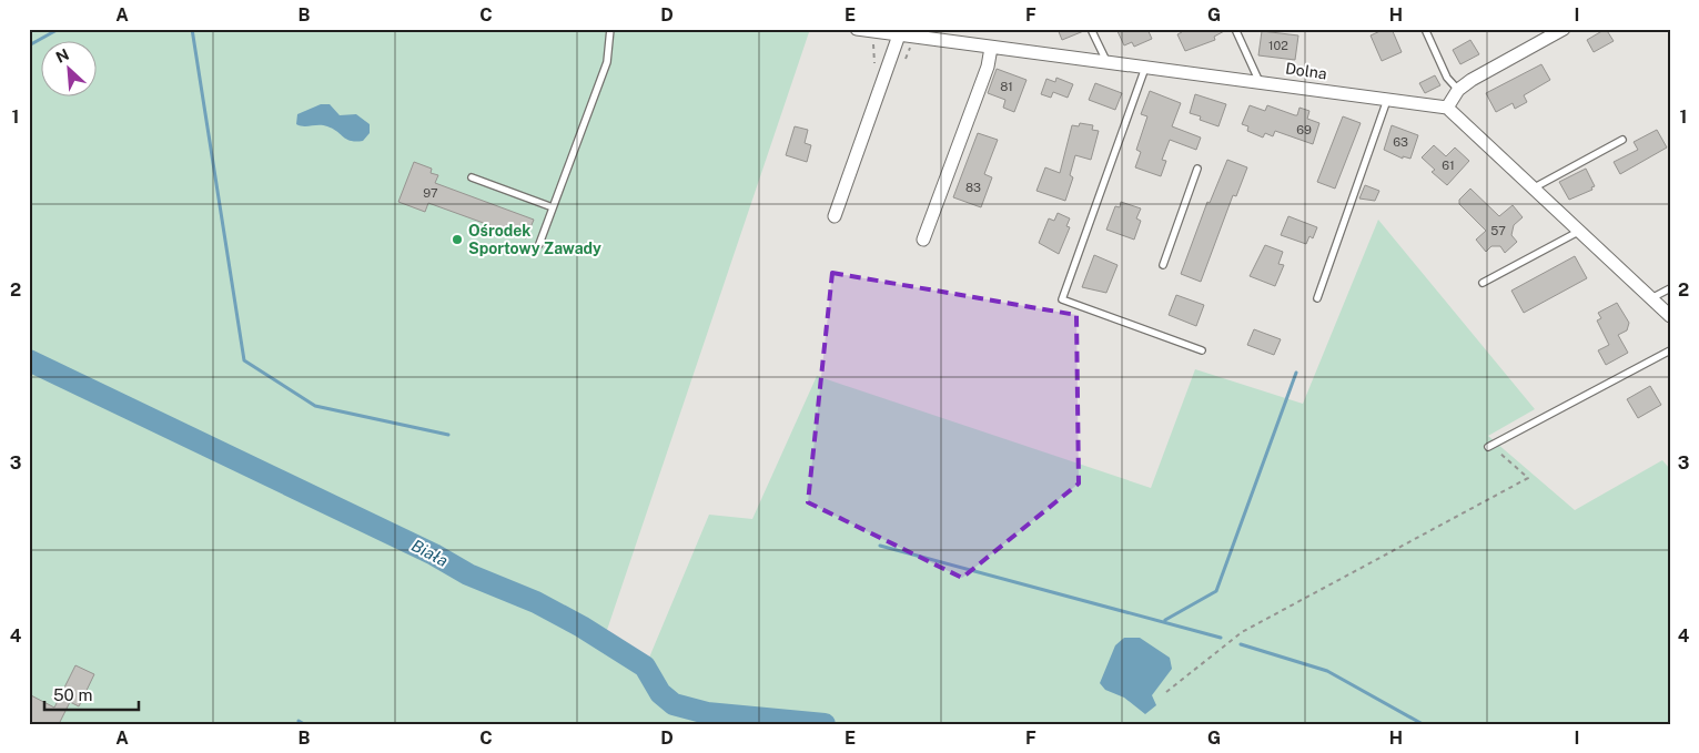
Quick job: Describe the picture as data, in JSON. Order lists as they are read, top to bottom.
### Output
{
  "streets": {
    "street": ["Dolna"]
  },
  "water": ["Biała"],
  "places": ["Ośrodek Sportowy Zawady"],
  "house_numbers": [
    "102",
    "81",
    "69",
    "63",
    "61",
    "83",
    "97",
    "57"
  ],
  "scale_bar": "50 m",
  "north": "top left",
  "grid": {
    "columns": [
      "A",
      "B",
      "C",
      "D",
      "E",
      "F",
      "G",
      "H",
      "I"
    ],
    "rows": [
      "1",
      "2",
      "3",
      "4"
    ]
  }
}
